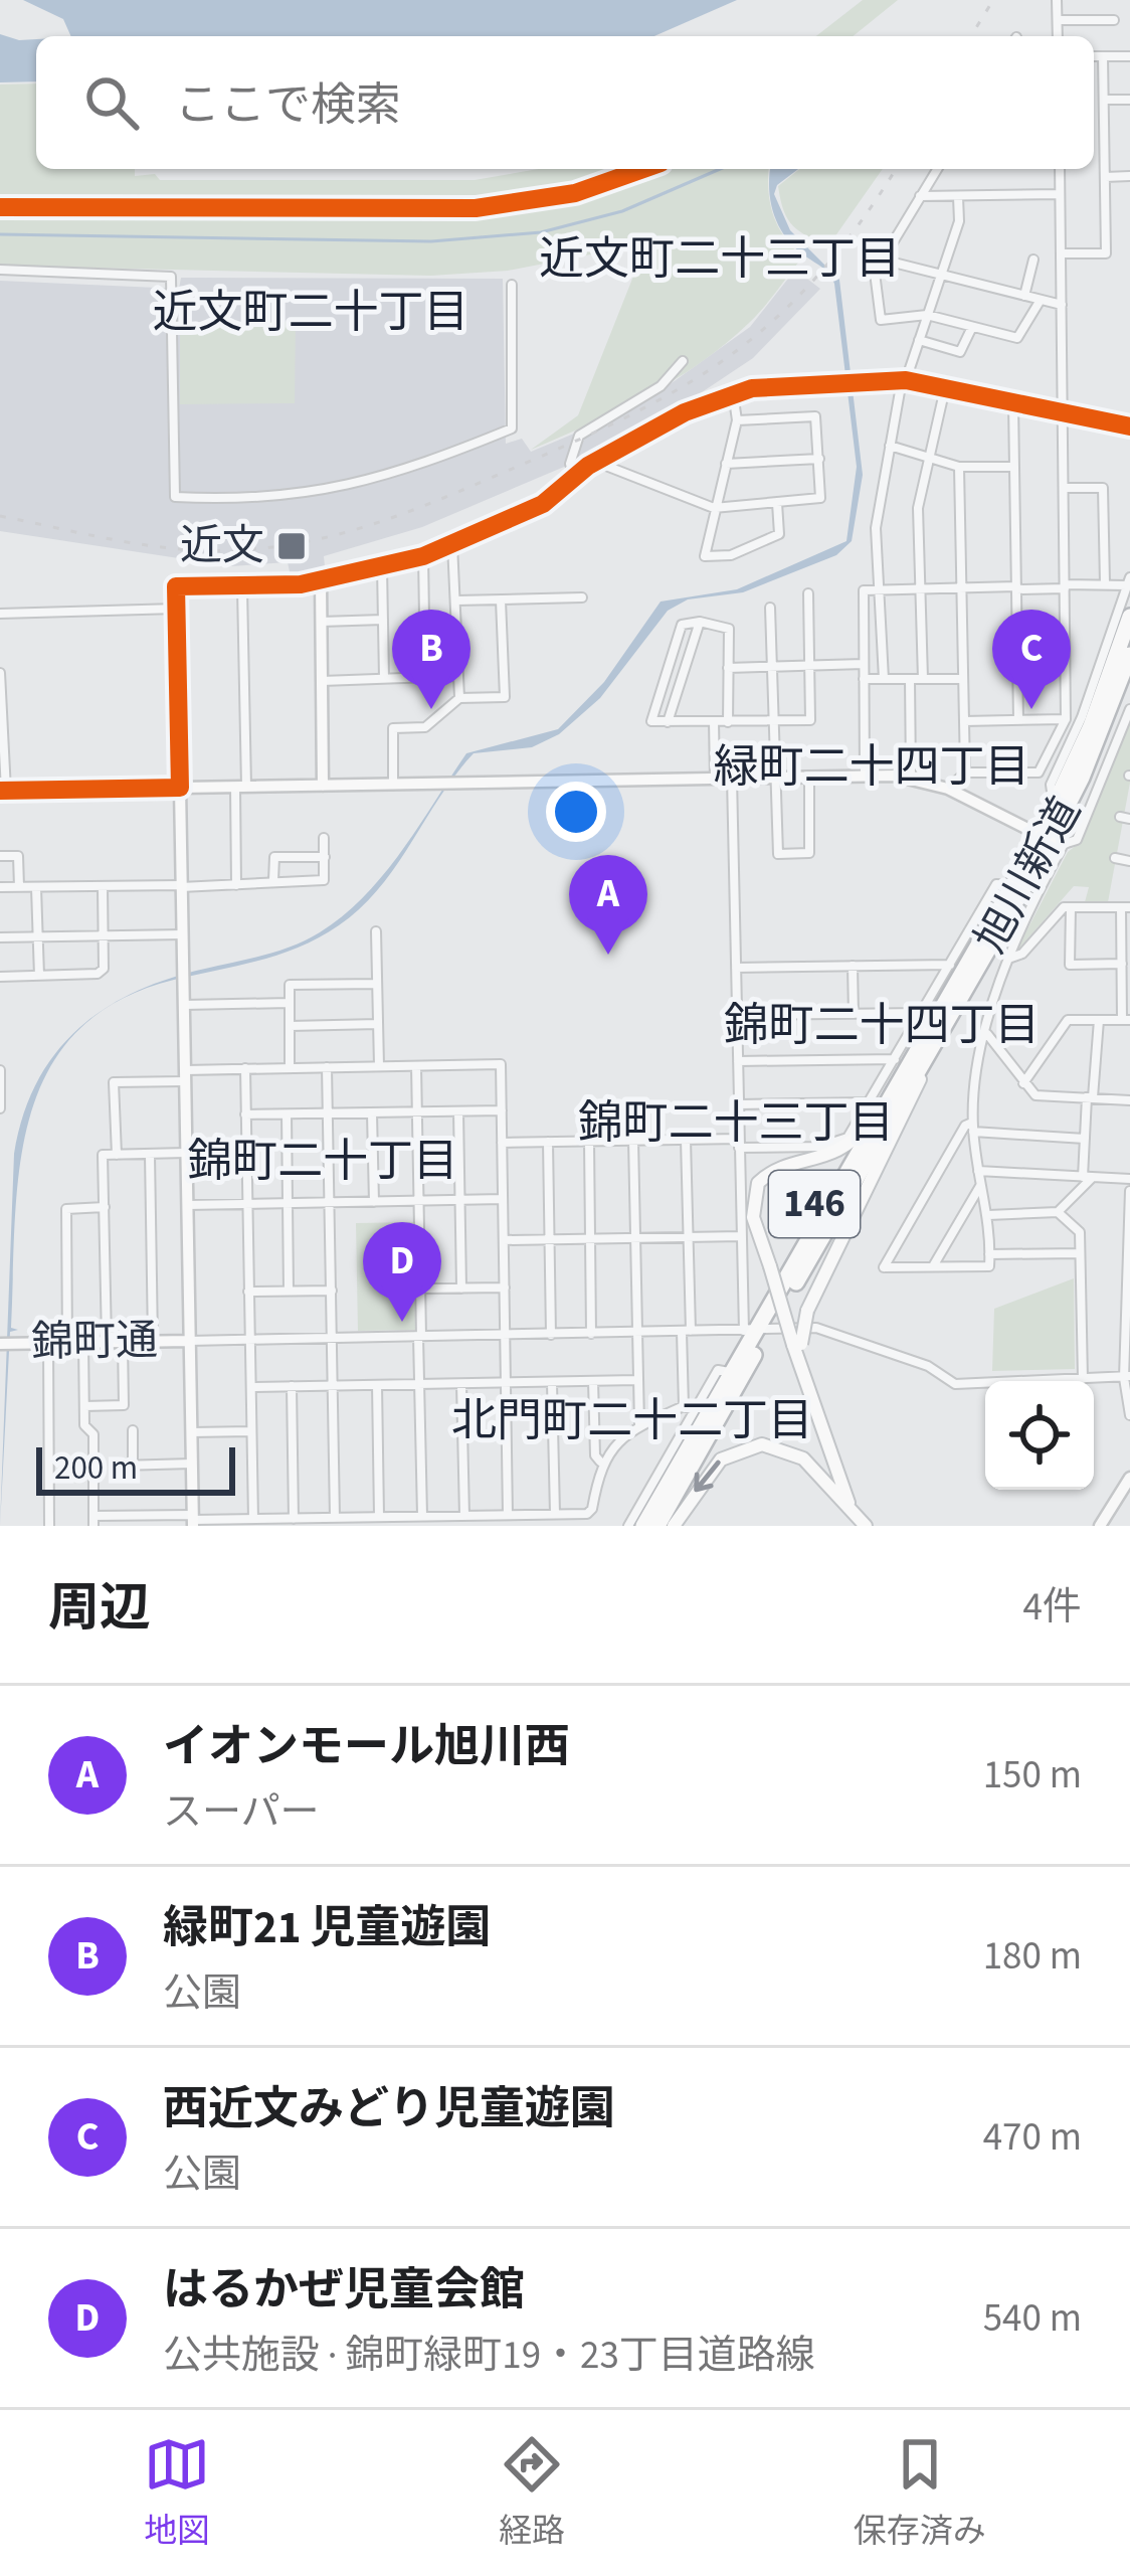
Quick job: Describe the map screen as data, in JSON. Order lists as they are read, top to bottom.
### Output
{
  "streets": {
    "highway": ["旭川新道"],
    "main road": ["146", "錦町通"]
  },
  "crossings": [
    ["旭川新道", "146"]
  ],
  "districts": [
    "近文町二十三丁目",
    "近文町二十丁目",
    "緑町二十四丁目",
    "錦町二十四丁目",
    "錦町二十三丁目",
    "錦町二十丁目",
    "北門町二十二丁目"
  ],
  "places": {
    "transit": ["近文"]
  },
  "scale_bar": "200 m",
  "page": {
    "search": "ここで検索",
    "pins": [
      "B",
      "C",
      "A",
      "D"
    ],
    "scale": "200 m",
    "heading": ["周辺", "4件"],
    "list": [
      {
        "mark": "A",
        "name": "イオンモール旭川西",
        "note": "スーパー",
        "value": "150 m"
      },
      {
        "mark": "B",
        "name": "緑町21 児童遊園",
        "note": "公園",
        "value": "180 m"
      },
      {
        "mark": "C",
        "name": "西近文みどり児童遊園",
        "note": "公園",
        "value": "470 m"
      },
      {
        "mark": "D",
        "name": "はるかぜ児童会館",
        "note": "公共施設 · 錦町緑町19・23丁目道路線",
        "value": "540 m"
      }
    ],
    "nav": ["地図", "経路", "保存済み"]
  }
}
